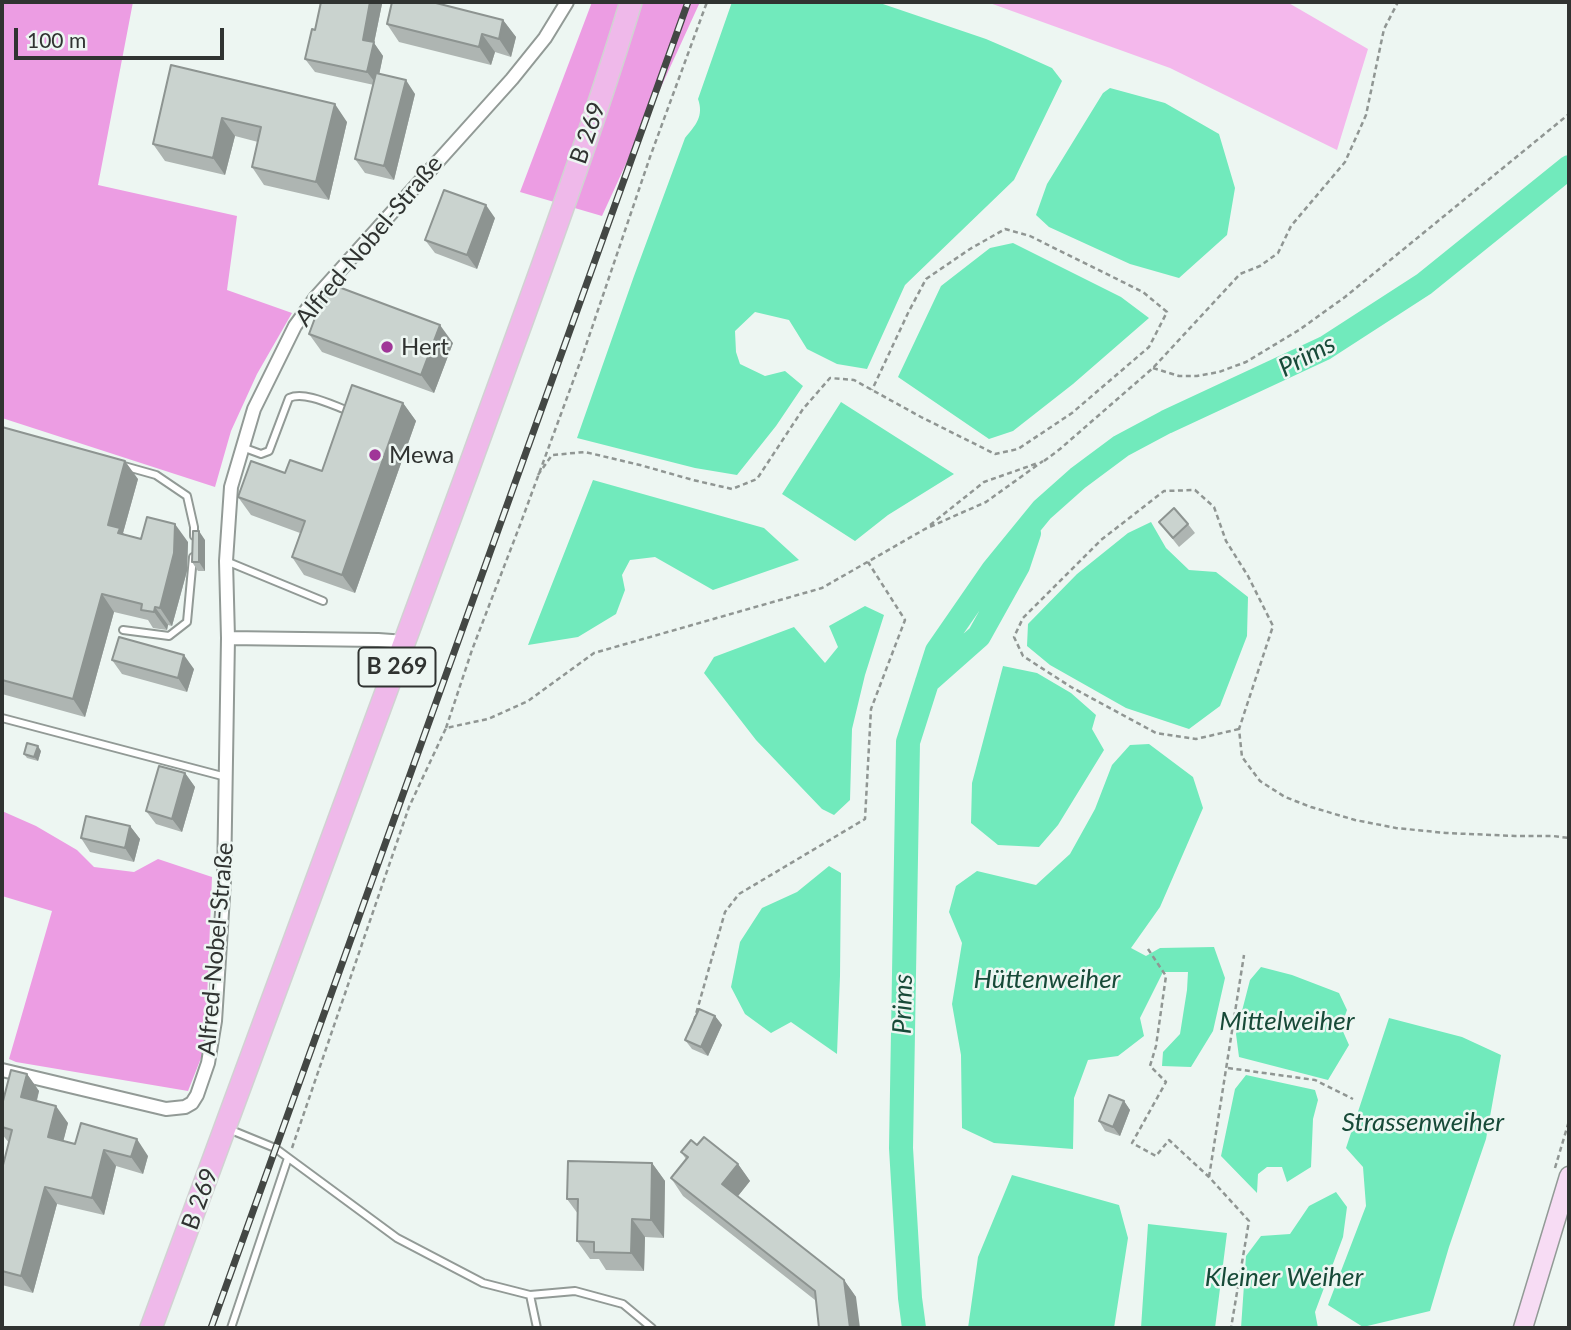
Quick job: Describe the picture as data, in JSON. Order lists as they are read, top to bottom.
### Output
{
  "streets": {
    "main road": ["B 269"],
    "street": ["Alfred-Nobel-Straße"]
  },
  "water": [
    "Prims",
    "Hüttenweiher",
    "Mittelweiher",
    "Strassenweiher",
    "Kleiner Weiher"
  ],
  "places": ["Hert", "Mewa"],
  "scale_bar": "100 m"
}
